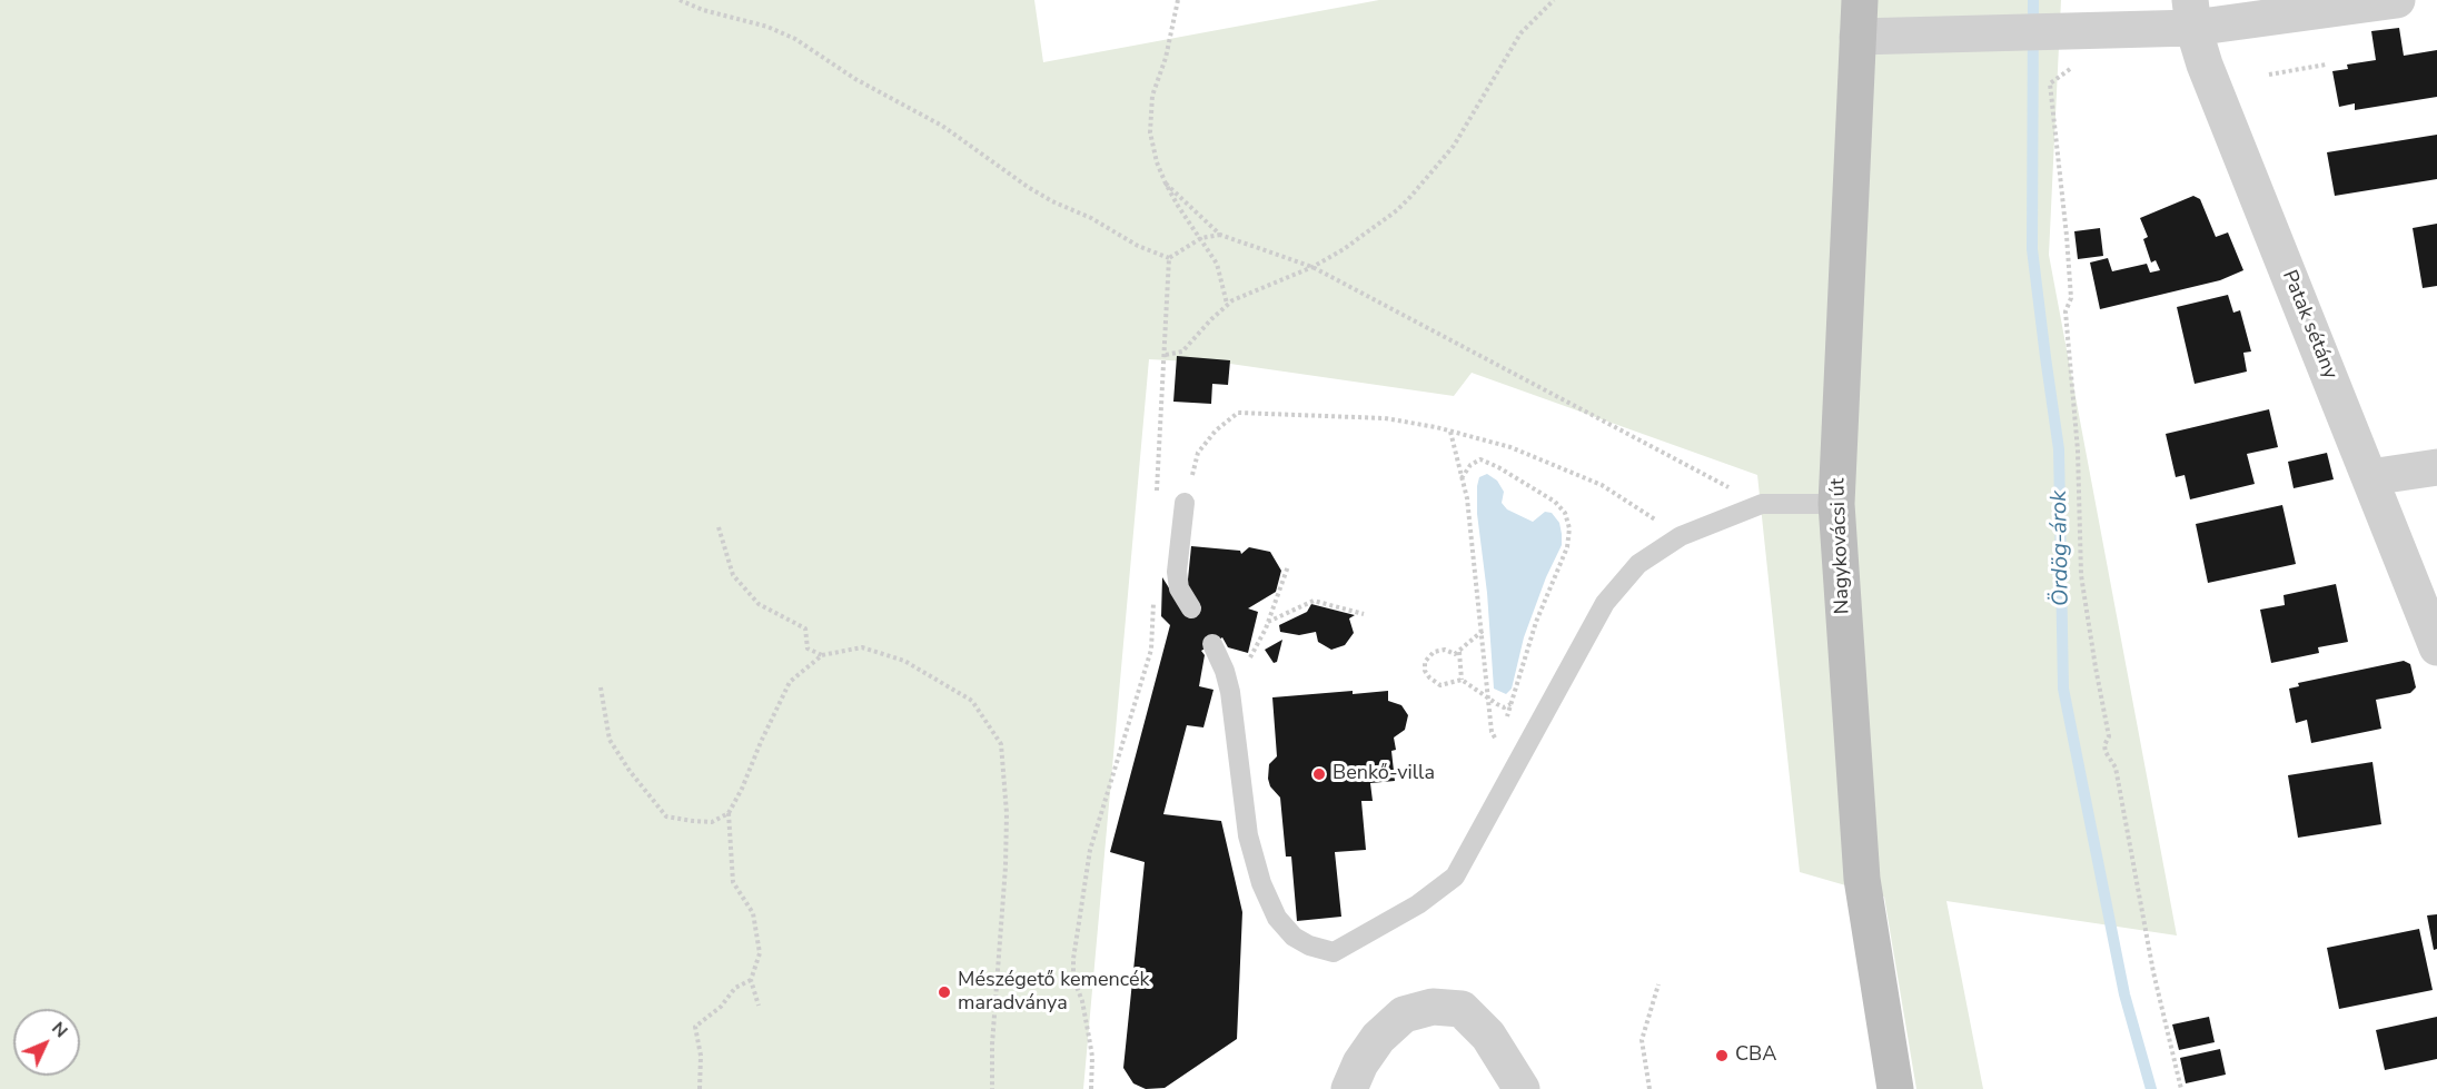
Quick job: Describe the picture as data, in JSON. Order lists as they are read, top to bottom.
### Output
{
  "streets": {
    "street": ["Patak sétány", "Nagykovácsi út"]
  },
  "water": ["Ördög-árok"],
  "places": ["Benkő-villa", "Mészégető kemencék maradványa", "CBA"],
  "north": "top right"
}
